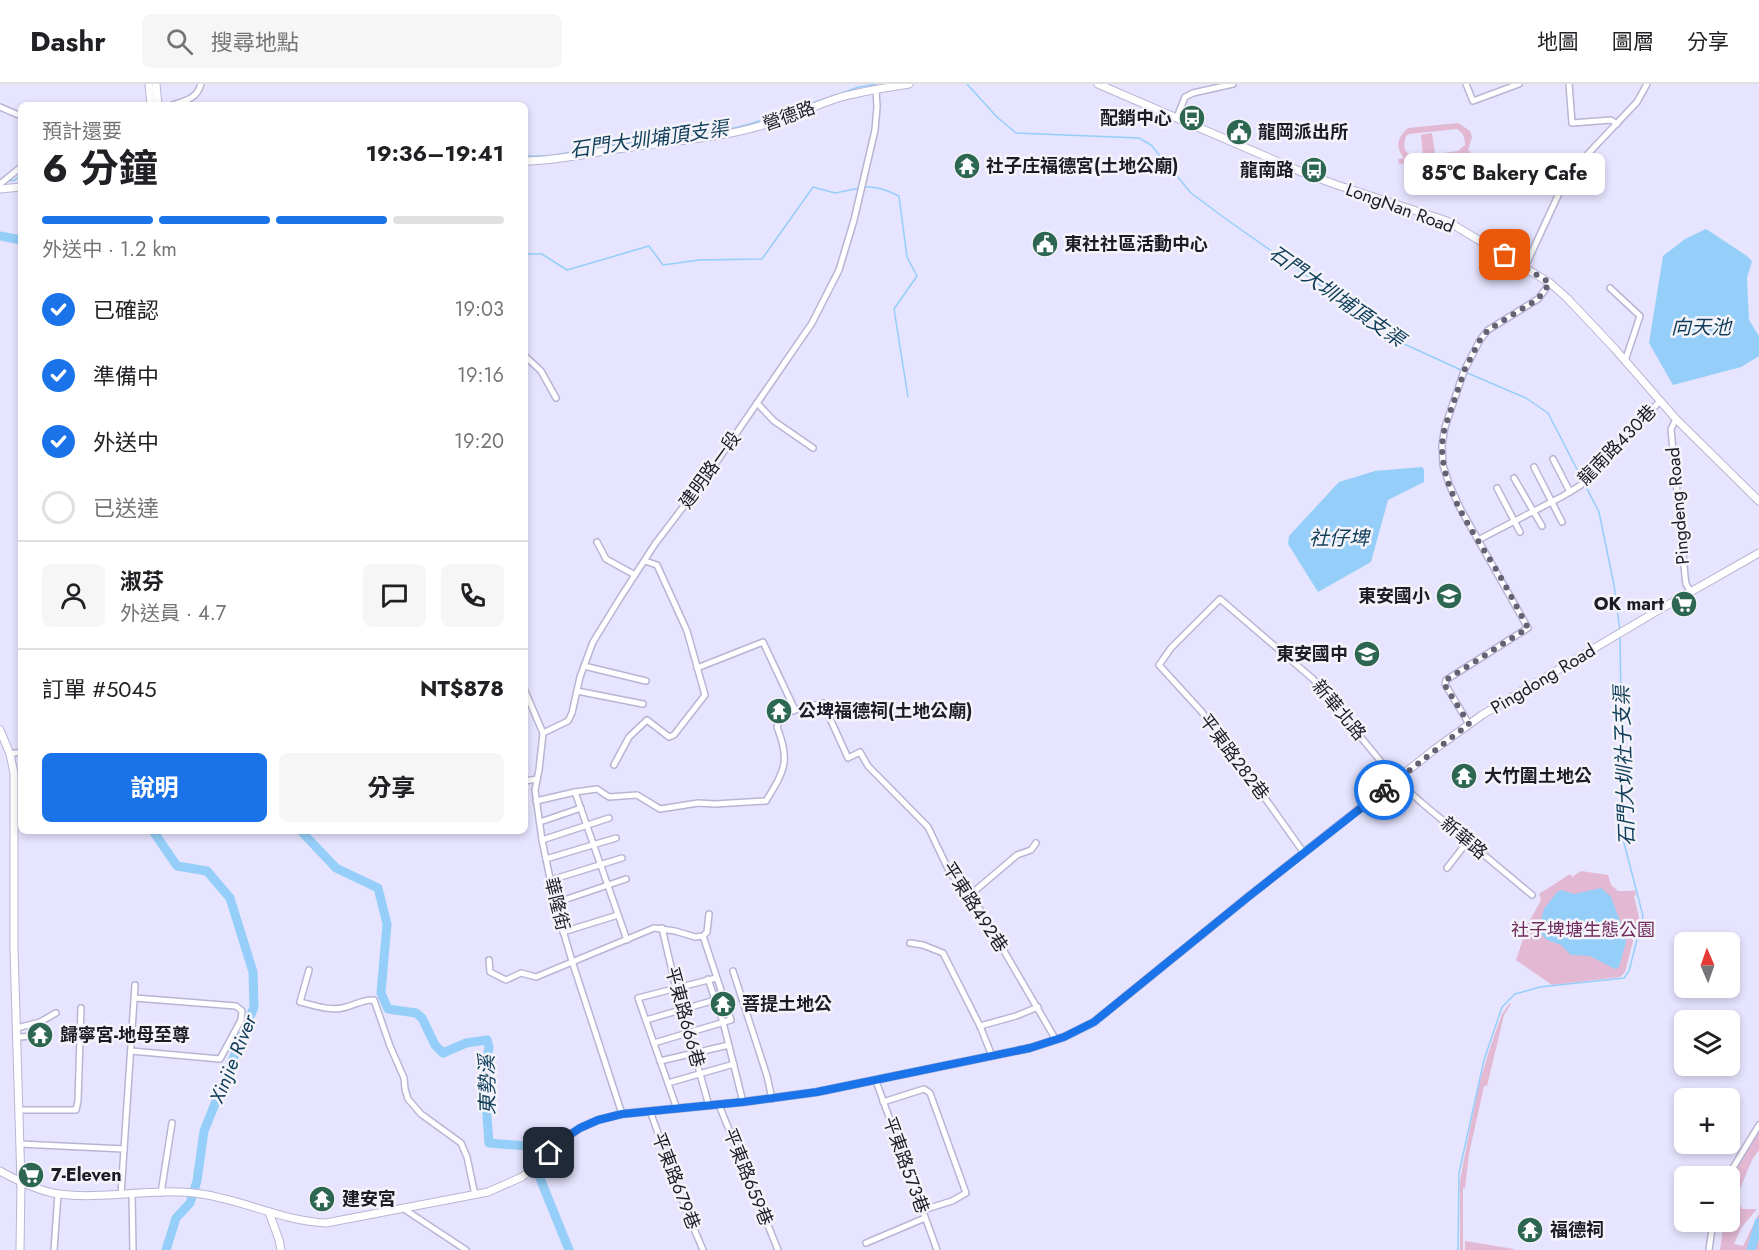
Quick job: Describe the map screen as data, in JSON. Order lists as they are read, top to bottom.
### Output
{
  "streets": {
    "street": [
      "營德路",
      "LongNan Road",
      "龍南路430巷",
      "建明路一段",
      "Pingdeng Road",
      "Pingdong Road",
      "新華北路",
      "平東路282巷",
      "新華路",
      "華隆街",
      "平東路492巷",
      "平東路666巷",
      "平東路573巷",
      "平東路659巷",
      "平東路679巷"
    ]
  },
  "crossings": [
    ["營德路", "建明路一段"],
    ["LongNan Road", "龍南路430巷"],
    ["LongNan Road", "Pingdeng Road"],
    ["建明路一段", "華隆街"],
    ["Pingdeng Road", "Pingdong Road"],
    ["Pingdong Road", "新華北路"],
    ["Pingdong Road", "平東路282巷"],
    ["Pingdong Road", "新華路"],
    ["Pingdong Road", "華隆街"],
    ["Pingdong Road", "平東路492巷"],
    ["Pingdong Road", "平東路666巷"],
    ["Pingdong Road", "平東路573巷"],
    ["Pingdong Road", "平東路659巷"],
    ["Pingdong Road", "平東路679巷"],
    ["新華北路", "平東路282巷"],
    ["新華北路", "新華路"]
  ],
  "water": [
    "石門大圳埔頂支渠",
    "向天池",
    "社仔埤",
    "石門大圳社子支渠",
    "Xinjie River",
    "東勢溪"
  ],
  "parks": ["社子埤塘生態公園"],
  "places": {
    "bus stop": ["配銷中心", "龍南路"],
    "public building": ["龍岡派出所", "東社社區活動中心"],
    "temple": [
      "社子庄福德宮(土地公廟)",
      "公埤福德祠(土地公廟)",
      "大竹圍土地公",
      "菩提土地公",
      "歸寧宮-地母至尊",
      "建安宮",
      "福德祠"
    ],
    "other": ["85°C Bakery Cafe"],
    "school or university": ["東安國小", "東安國中"],
    "supermarket": ["OK mart", "7-Eleven"]
  },
  "north": "top",
  "page": {
    "header": "Dashr",
    "search": "搜尋地點",
    "nav": ["地圖", "圖層", "分享"],
    "heading": ["6 分鐘", "預計還要", "19:36–19:41"],
    "panel": [
      "淑芬",
      "外送員 · 4.7",
      "訂單 #5045",
      "NT$878"
    ],
    "bubble": "85°C Bakery Cafe",
    "bar": "外送中 · 1.2 km",
    "list": [
      ["已確認", "19:03"],
      ["準備中", "19:16"],
      ["外送中", "19:20"],
      "已送達"
    ],
    "buttons": ["說明", "分享"],
    "map_buttons": ["+", "−"]
  }
}
